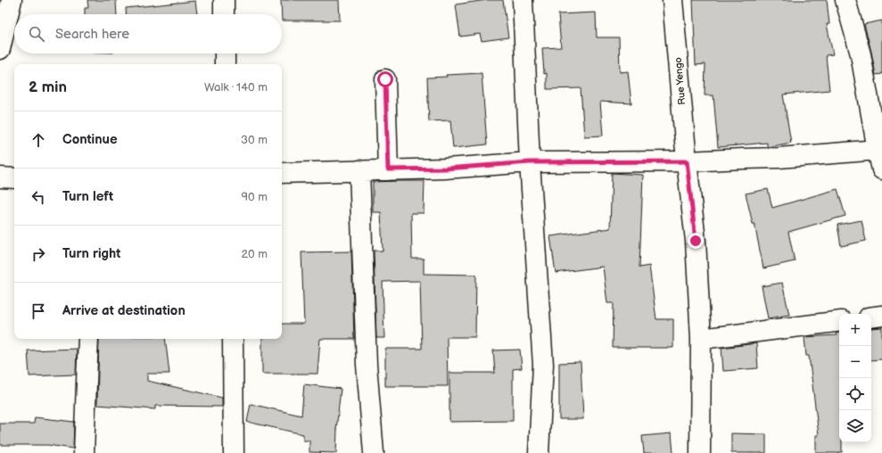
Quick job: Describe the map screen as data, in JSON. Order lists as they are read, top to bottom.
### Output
{
  "streets": {
    "street": ["Rue Yengo"]
  },
  "page": {
    "search": "Search here",
    "heading": ["2 min", "Walk · 140 m"],
    "list": [
      ["Continue", "30 m"],
      ["Turn left", "90 m"],
      ["Turn right", "20 m"],
      "Arrive at destination"
    ],
    "map_buttons": ["+", "−"]
  }
}
